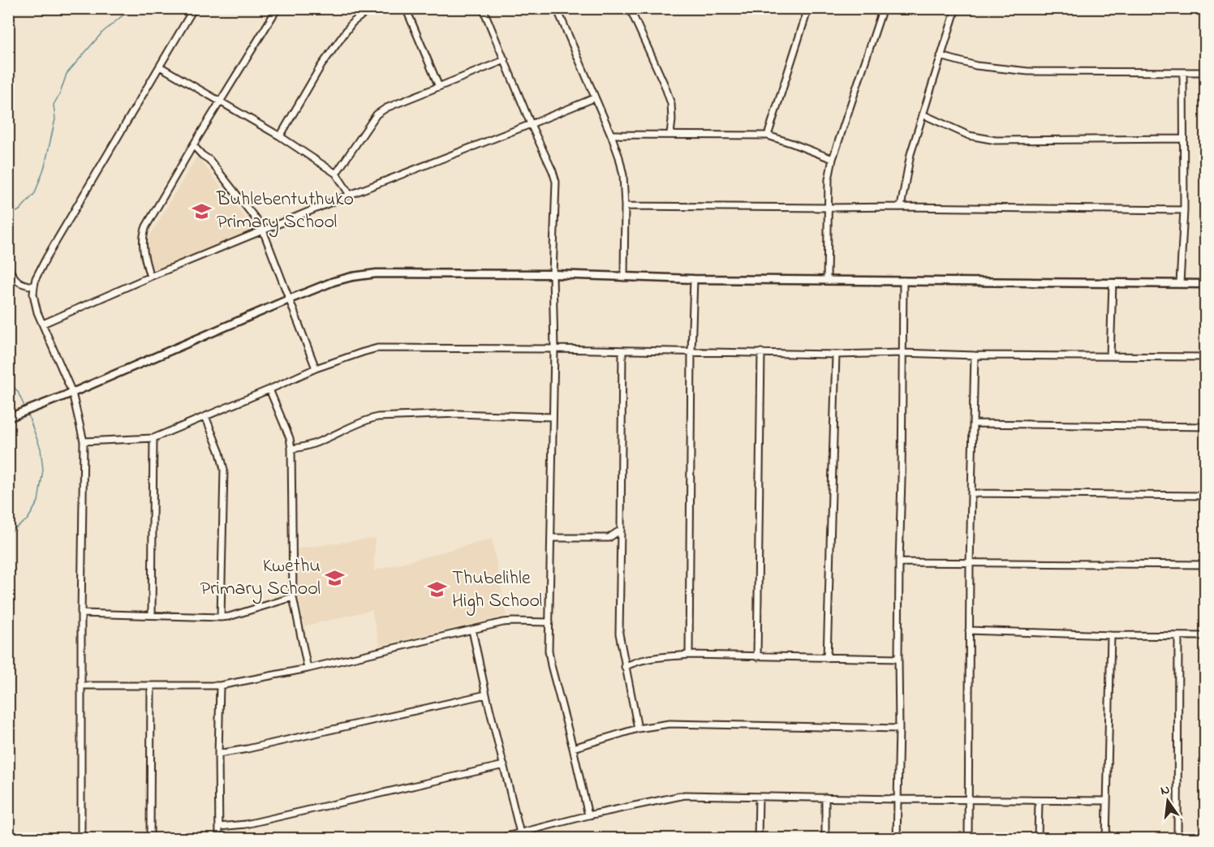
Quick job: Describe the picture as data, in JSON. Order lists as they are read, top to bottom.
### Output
{
  "places": {
    "school or university": ["Buhlebentuthuko Primary School", "Kwethu Primary School", "Thubelihle High School"]
  },
  "north": "top"
}
